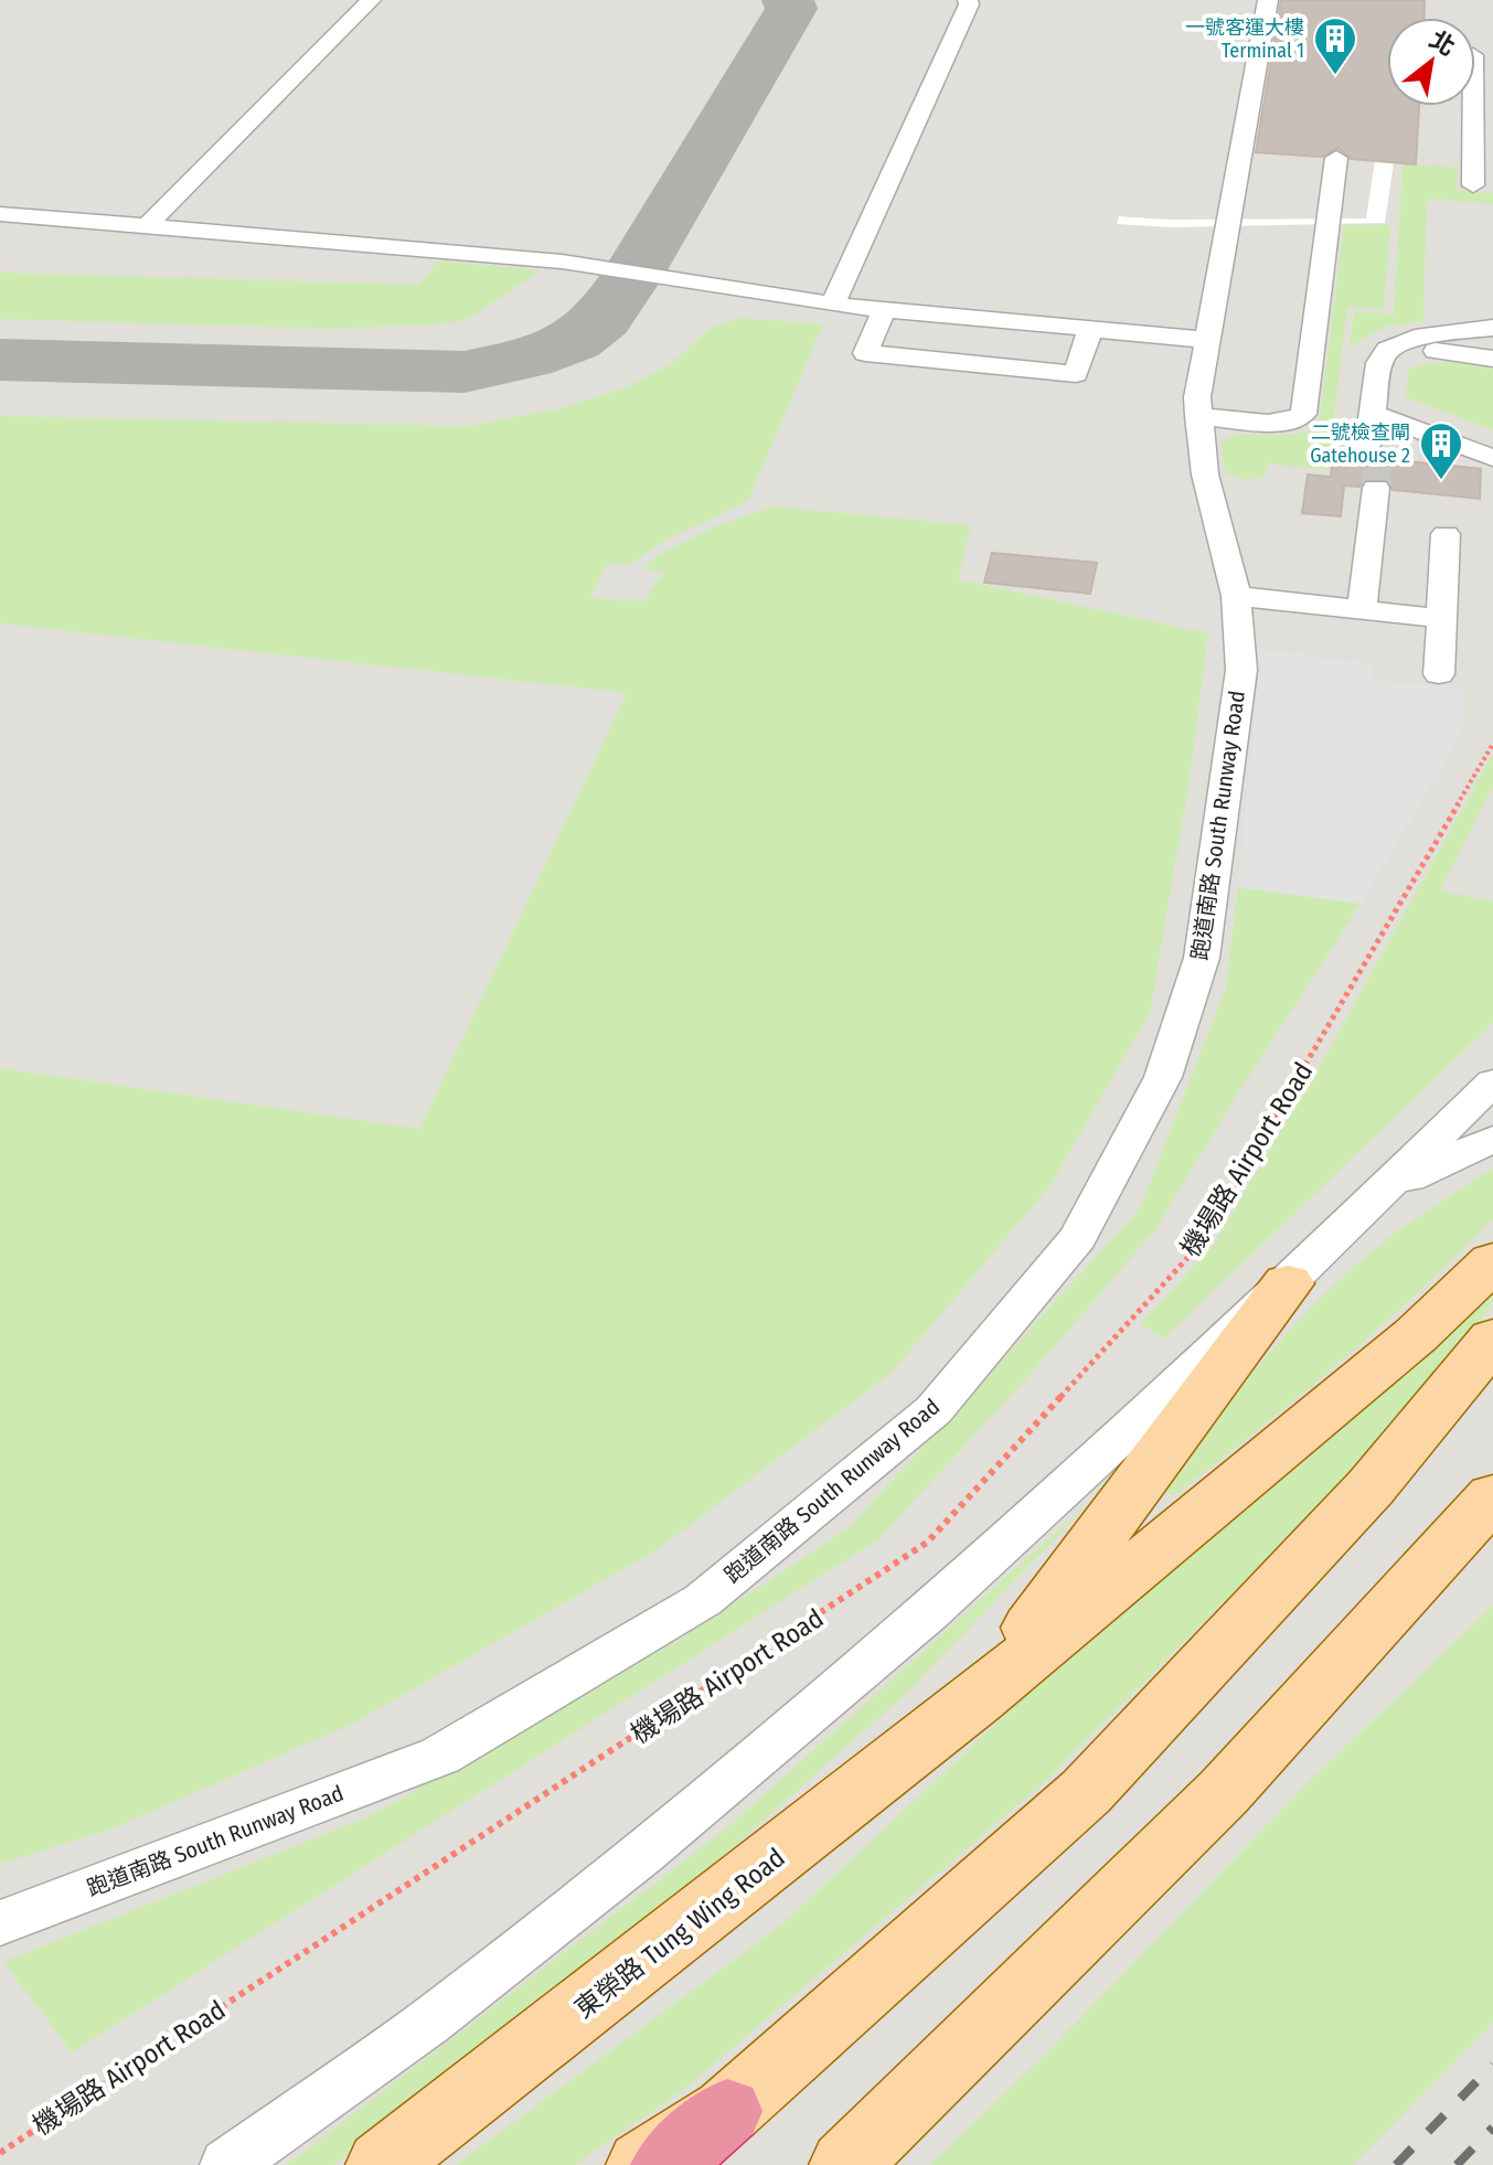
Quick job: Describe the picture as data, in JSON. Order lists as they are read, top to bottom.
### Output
{
  "streets": {
    "main road": ["東榮路 Tung Wing Road"],
    "street": ["跑道南路 South Runway Road"],
    "path": ["機場路 Airport Road"]
  },
  "places": {
    "building": ["一號客運大樓 Terminal 1", "二號檢查閘 Gatehouse 2"]
  },
  "north": "top right"
}
